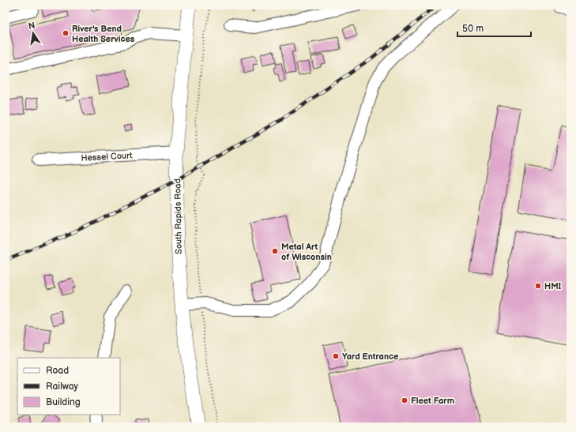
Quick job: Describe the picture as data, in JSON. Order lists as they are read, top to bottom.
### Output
{
  "streets": {
    "main road": ["South Rapids Road"],
    "street": ["Hessel Court"]
  },
  "crossings": [
    ["Hessel Court", "South Rapids Road"]
  ],
  "places": [
    "River's Bend Health Services",
    "Metal Art of Wisconsin",
    "HMI",
    "Yard Entrance",
    "Fleet Farm"
  ],
  "legend": ["Road", "Railway", "Building"],
  "scale_bar": "50 m",
  "north": "top"
}
